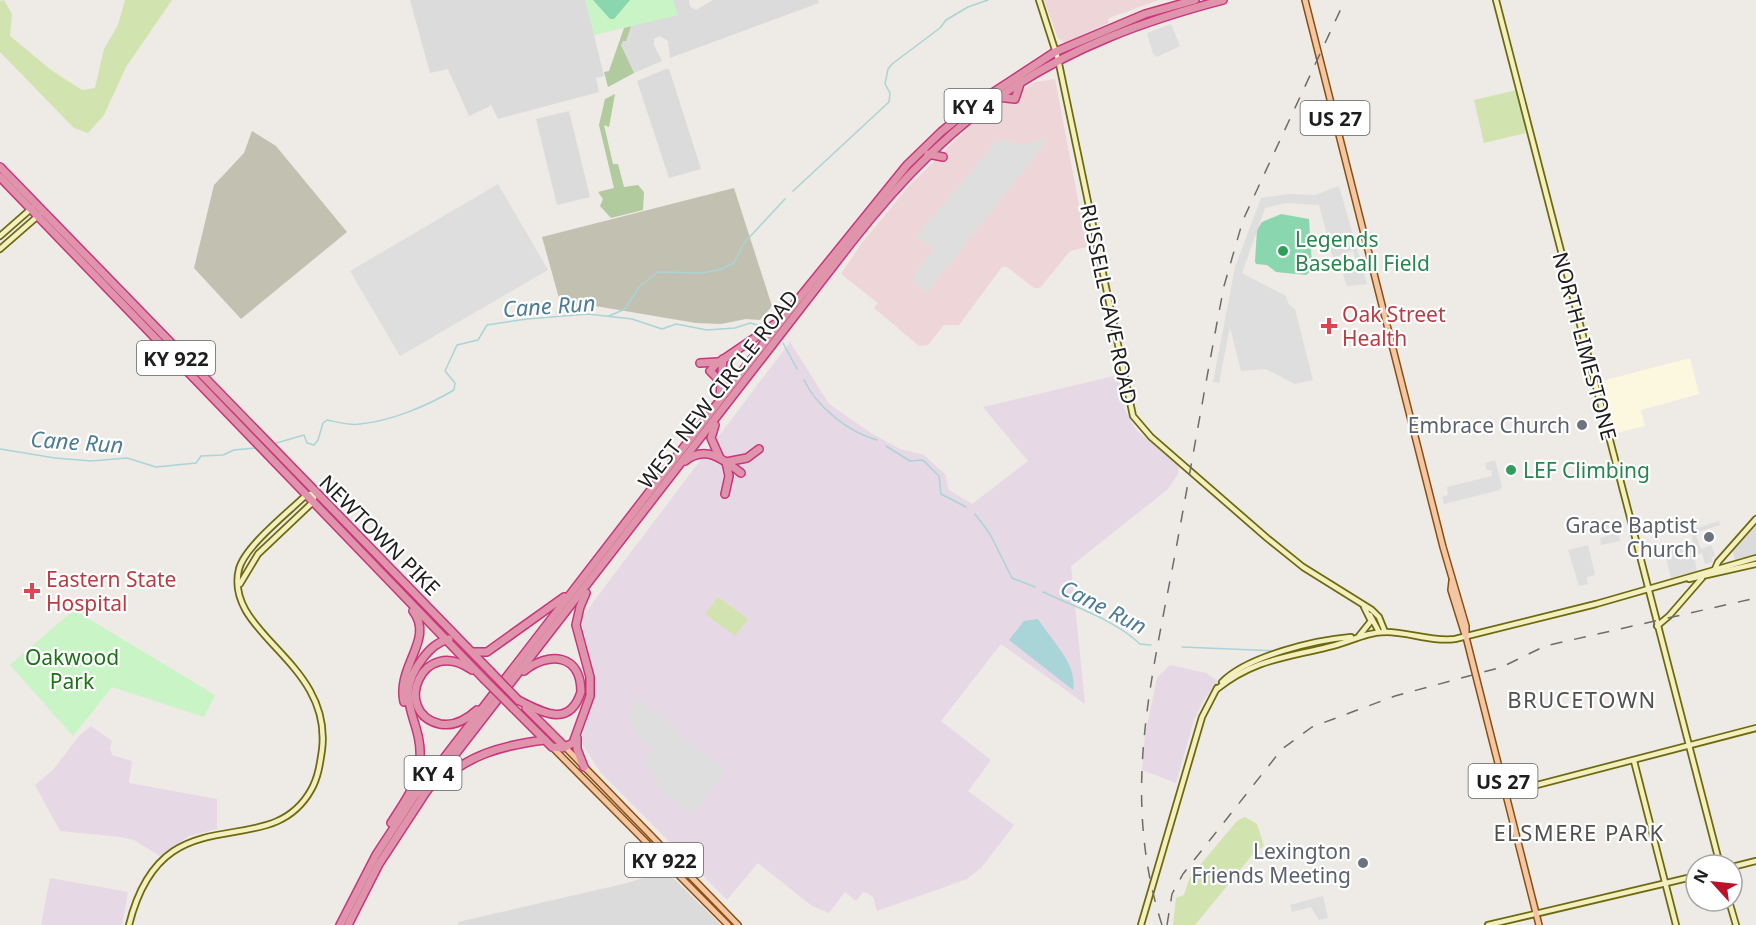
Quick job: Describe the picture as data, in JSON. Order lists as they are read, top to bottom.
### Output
{
  "streets": {
    "highway": [
      "KY 4",
      "KY 922",
      "WEST NEW CIRCLE ROAD",
      "NEWTOWN PIKE"
    ],
    "main road": ["US 27"],
    "street": ["RUSSELL CAVE ROAD", "NORTH LIMESTONE"]
  },
  "crossings": [
    ["RUSSELL CAVE ROAD", "WEST NEW CIRCLE ROAD"]
  ],
  "districts": ["BRUCETOWN", "ELSMERE PARK"],
  "water": ["Cane Run"],
  "parks": ["Oakwood Park"],
  "places": {
    "other": [
      "Legends Baseball Field",
      "Embrace Church",
      "LEF Climbing",
      "Grace Baptist Church",
      "Lexington Friends Meeting"
    ],
    "health": ["Oak Street Health", "Eastern State Hospital"]
  },
  "north": "top left"
}
